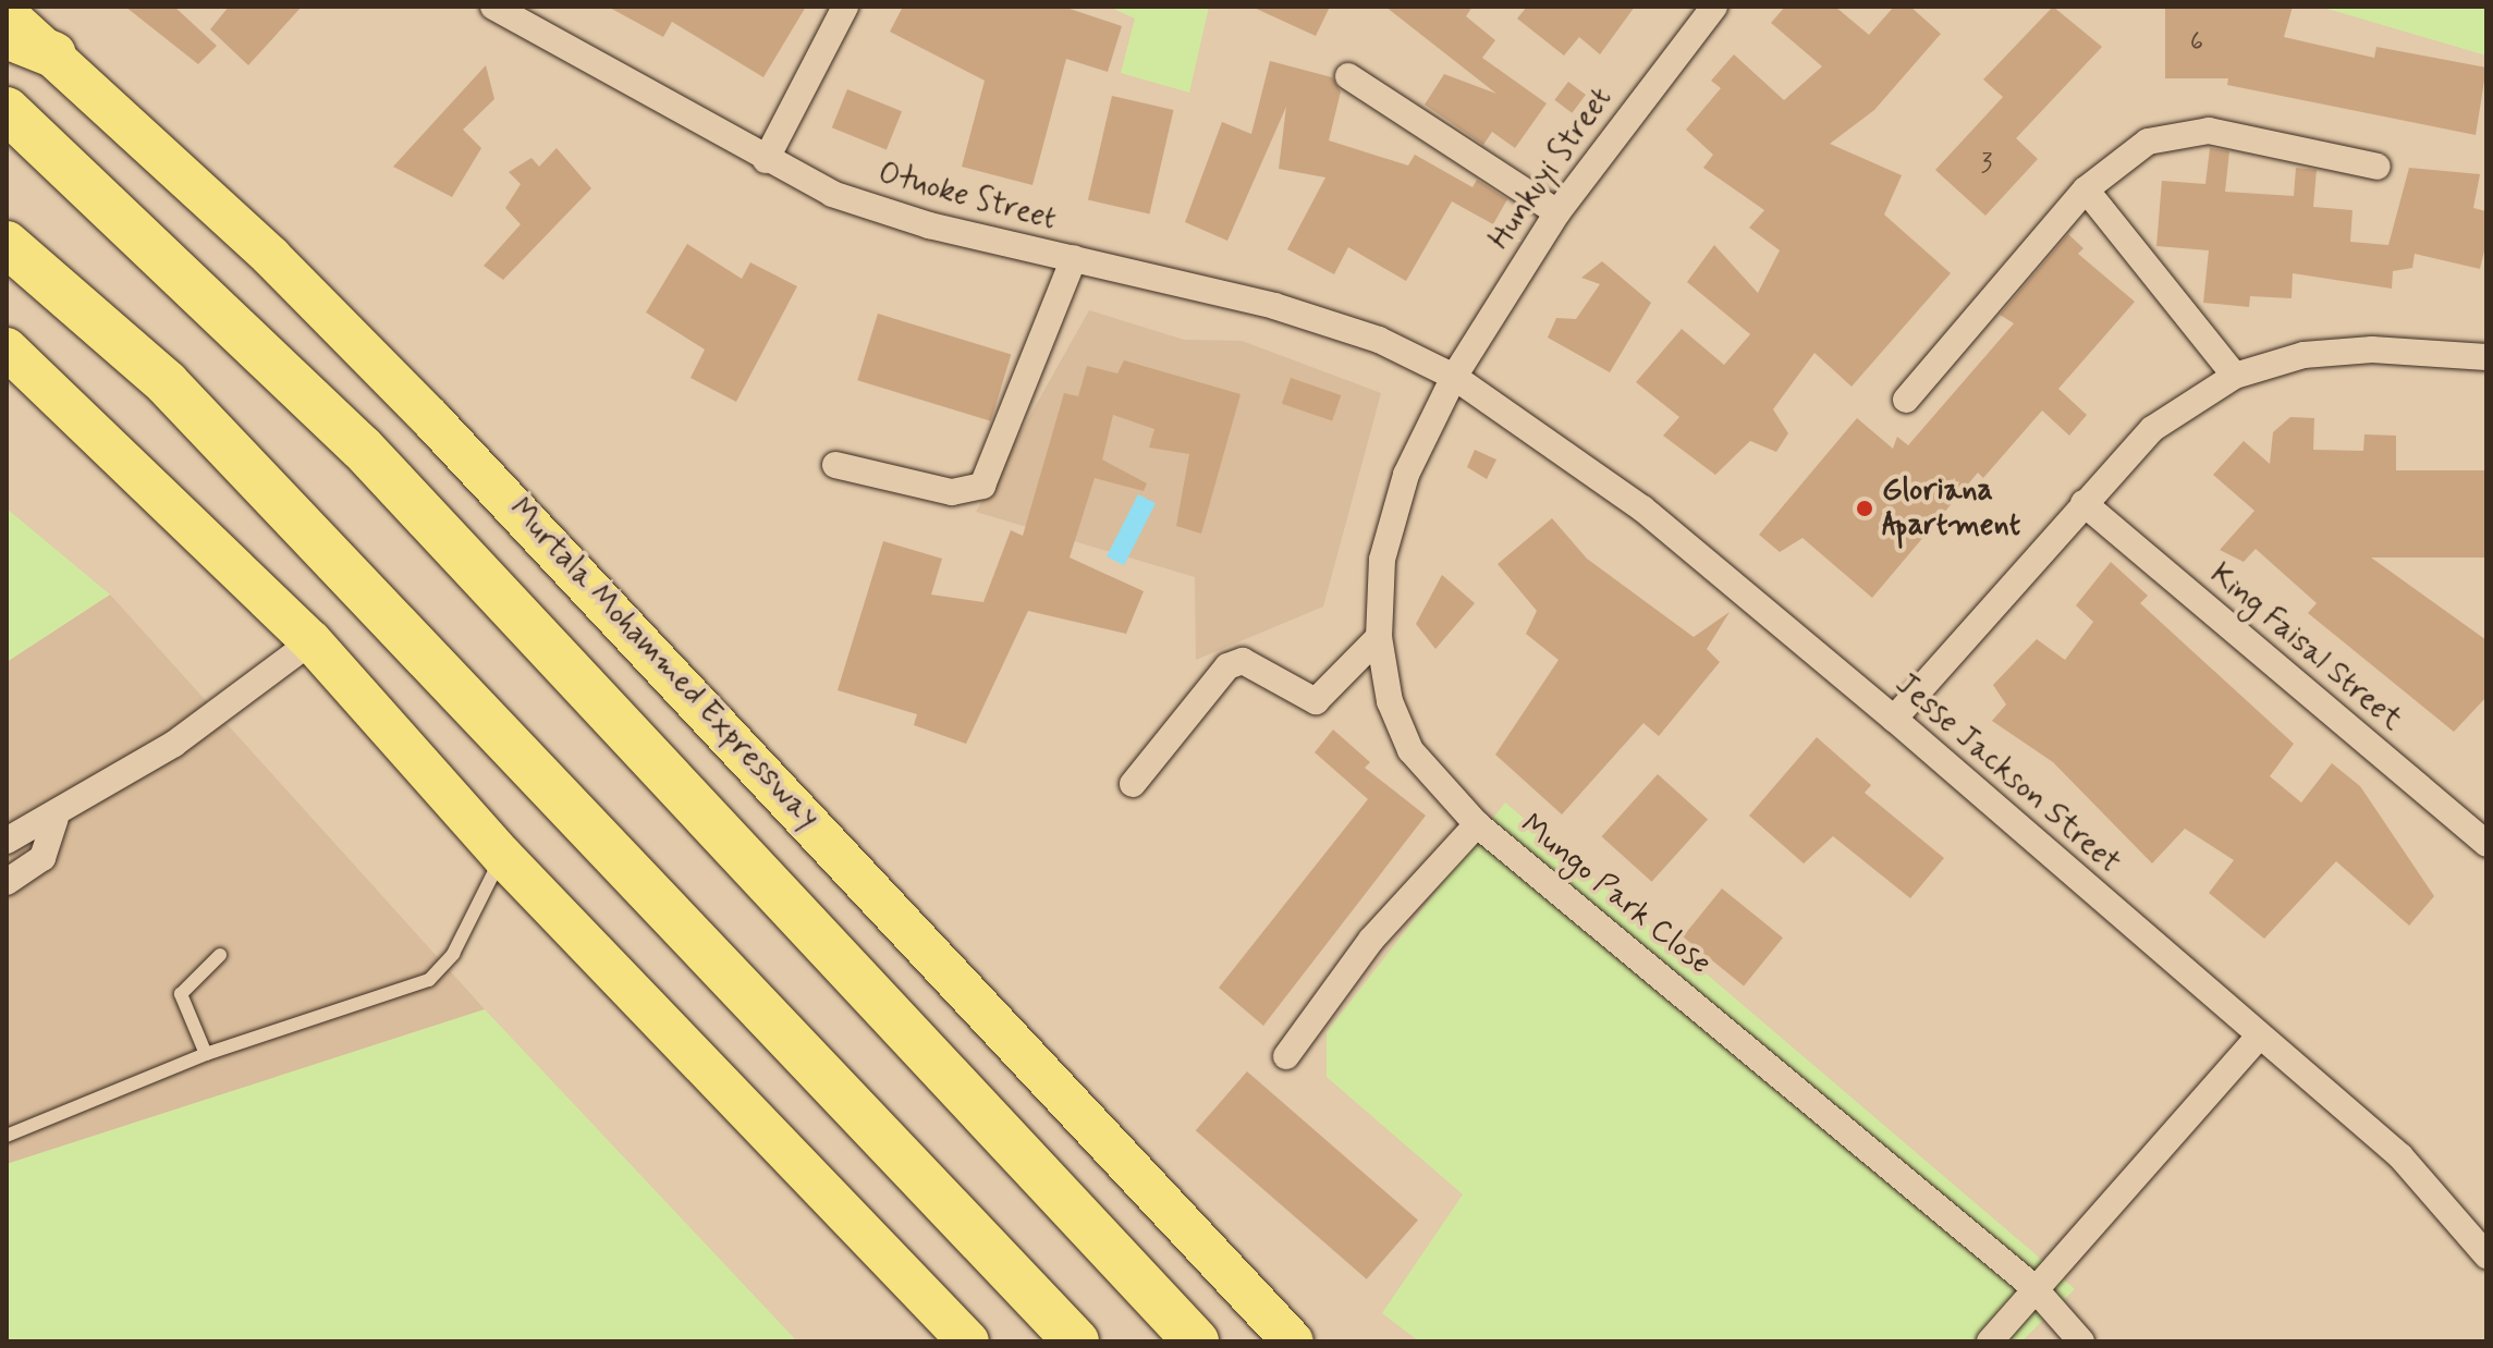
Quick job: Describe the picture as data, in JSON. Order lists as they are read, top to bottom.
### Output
{
  "streets": {
    "highway": ["Murtala Mohammed Expressway"],
    "street": [
      "Hunkuyi Street",
      "Otuoke Street",
      "King Faisal Street",
      "Jesse Jackson Street",
      "Mungo Park Close"
    ]
  },
  "crossings": [
    ["Hunkuyi Street", "Otuoke Street"],
    ["Hunkuyi Street", "Jesse Jackson Street"],
    ["Hunkuyi Street", "Mungo Park Close"],
    ["Otuoke Street", "Jesse Jackson Street"],
    ["Otuoke Street", "Mungo Park Close"],
    ["Jesse Jackson Street", "Mungo Park Close"]
  ],
  "places": ["Gloriana Apartment"],
  "house_numbers": ["6", "3"]
}
